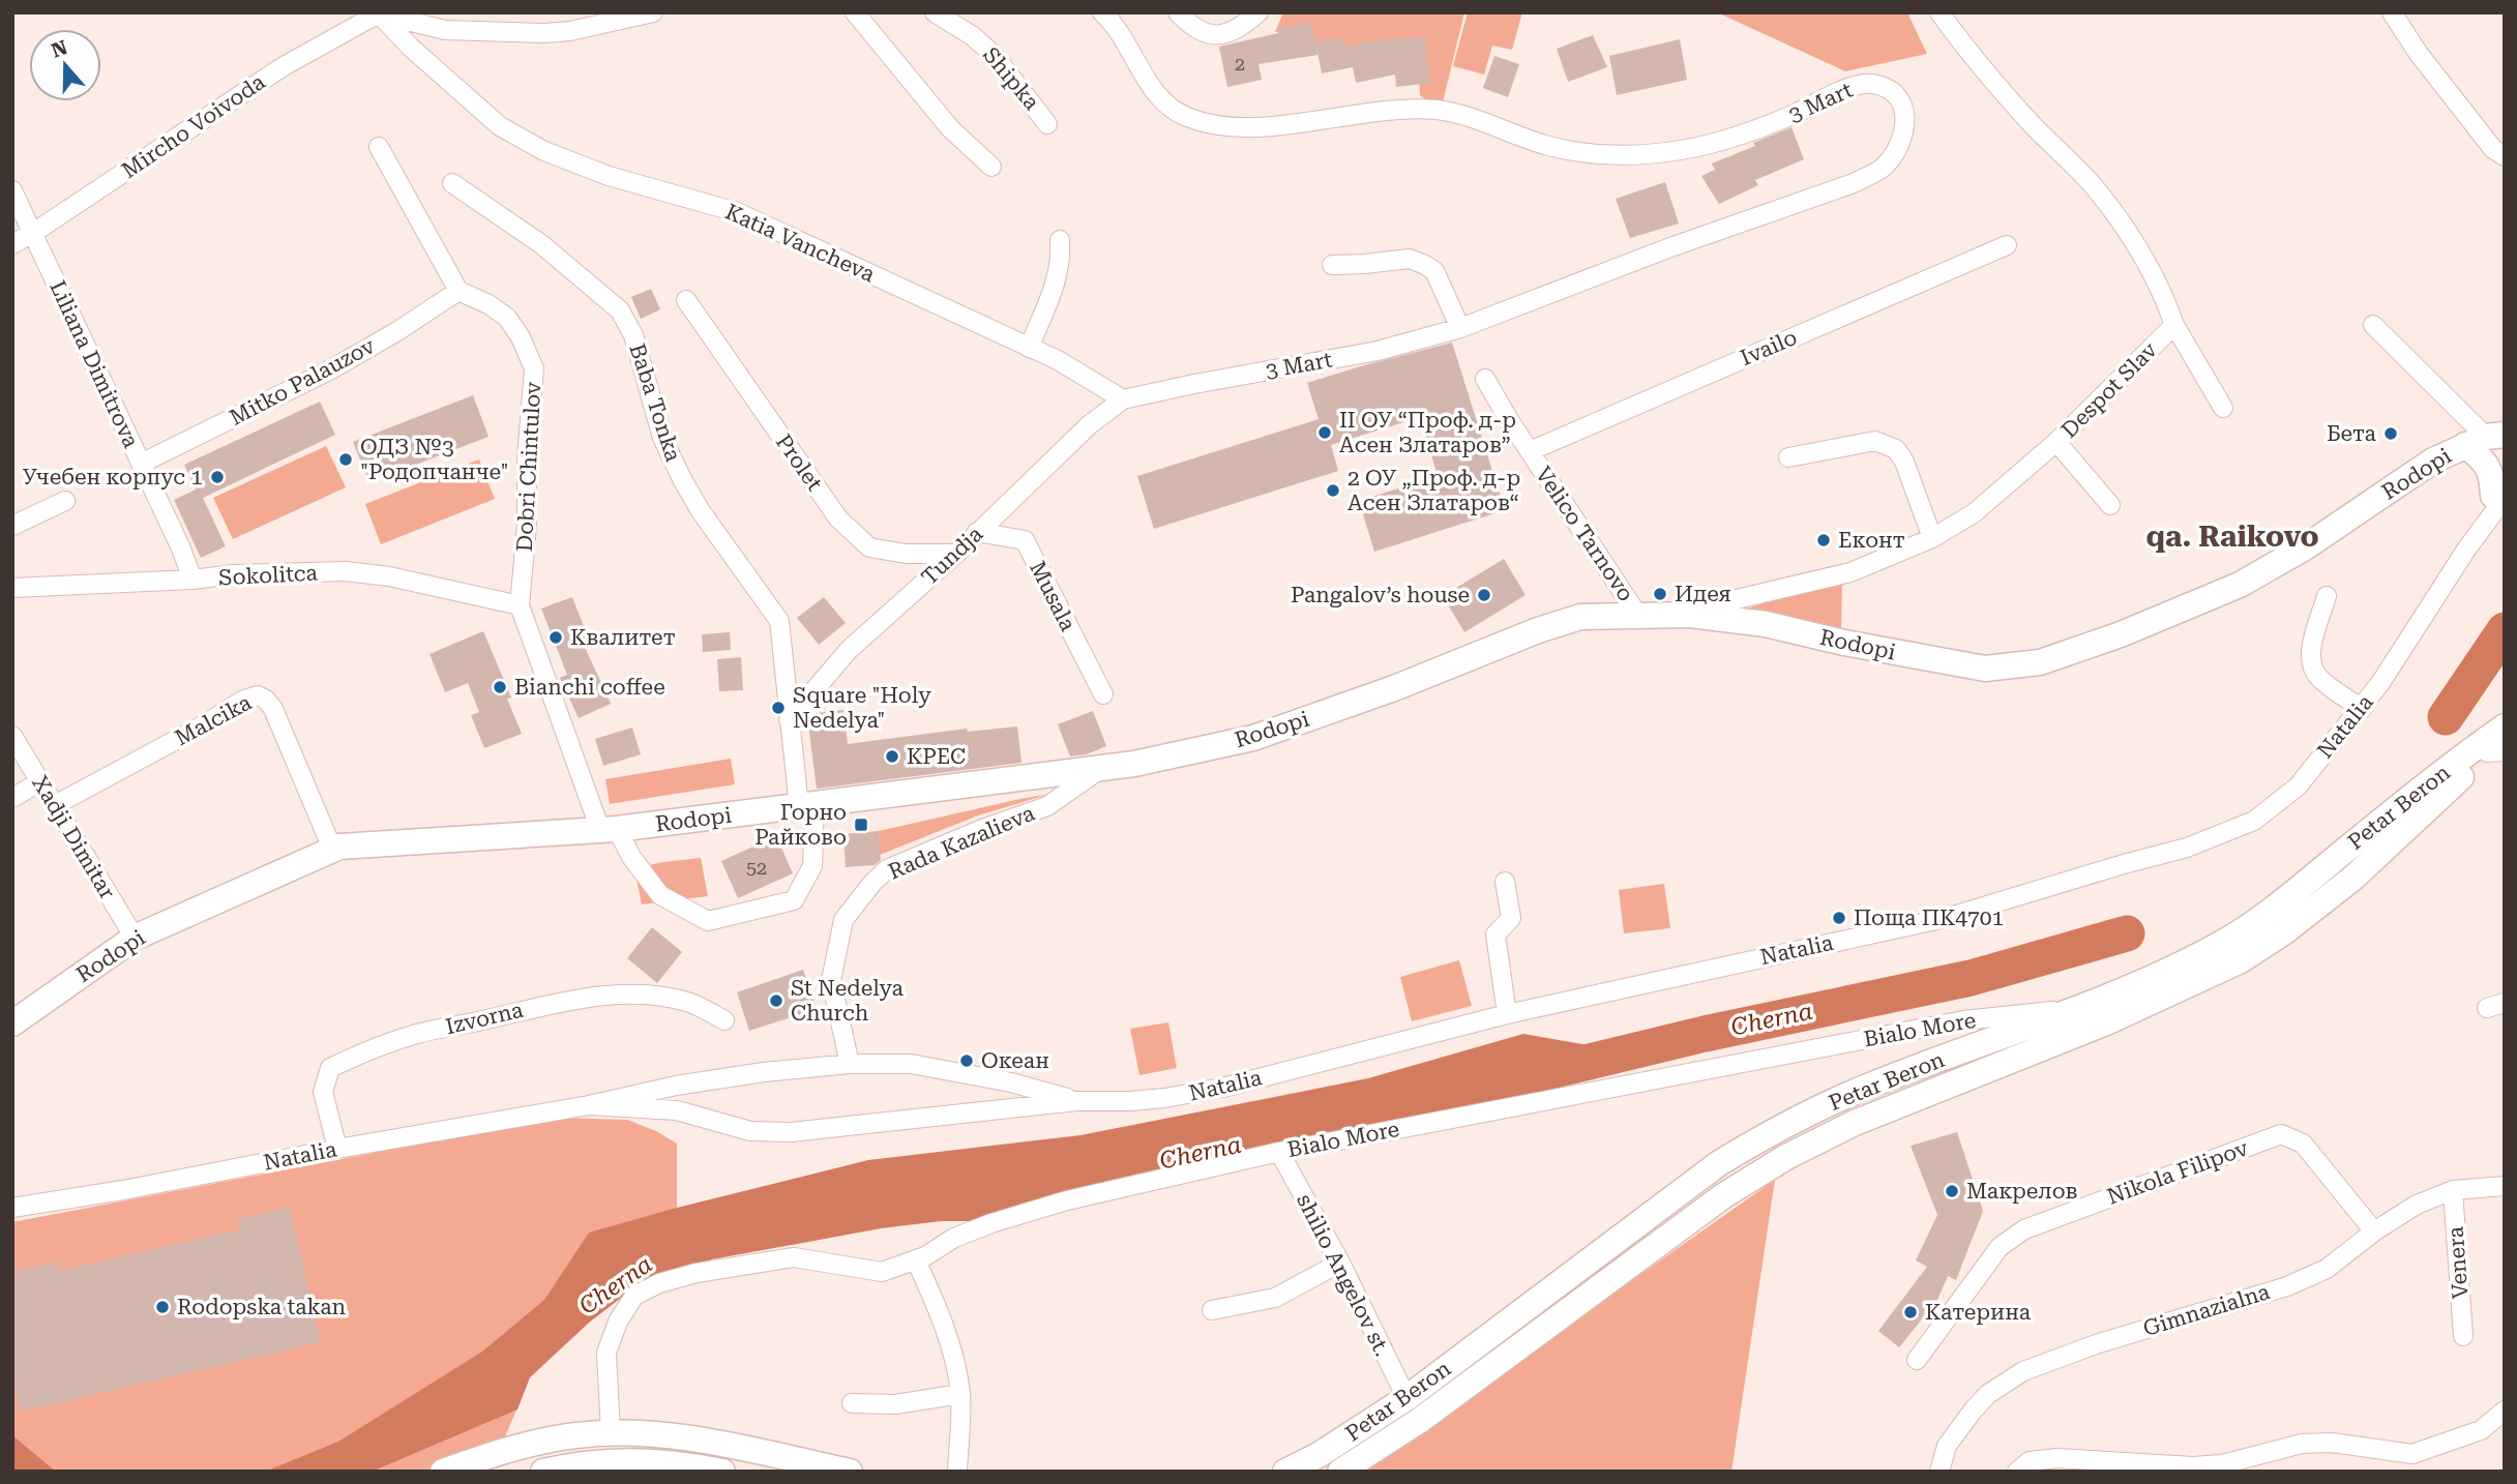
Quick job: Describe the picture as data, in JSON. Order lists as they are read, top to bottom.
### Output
{
  "streets": {
    "main road": ["Rodopi", "Petar Beron"],
    "street": [
      "Shipka",
      "3 Mart",
      "Mircho Voivoda",
      "Katia Vancheva",
      "Ivailo",
      "Liliana Dimitrova",
      "Mitko Palauzov",
      "Despot Slav",
      "Baba Tonka",
      "Prolet",
      "Dobri Chintulov",
      "Velico Tarnovo",
      "Tundja",
      "Sokolitca",
      "Musala",
      "Malcika",
      "Natalia",
      "Xadji Dimitar",
      "Rada Kazalieva",
      "Izvorna",
      "Bialo More",
      "Nikola Filipov",
      "Venera",
      "shilio Angelov st.",
      "Gimnazialna"
    ]
  },
  "crossings": [
    ["3 Mart", "Katia Vancheva"],
    ["3 Mart", "Tundja"],
    ["Mircho Voivoda", "Katia Vancheva"],
    ["Mircho Voivoda", "Liliana Dimitrova"],
    ["Katia Vancheva", "Tundja"],
    ["Ivailo", "Velico Tarnovo"],
    ["Liliana Dimitrova", "Mitko Palauzov"],
    ["Liliana Dimitrova", "Sokolitca"],
    ["Mitko Palauzov", "Dobri Chintulov"],
    ["Despot Slav", "Rodopi"],
    ["Baba Tonka", "Dobri Chintulov"],
    ["Baba Tonka", "Rodopi"],
    ["Baba Tonka", "Tundja"],
    ["Prolet", "Tundja"],
    ["Dobri Chintulov", "Rodopi"],
    ["Dobri Chintulov", "Sokolitca"],
    ["Rodopi", "Velico Tarnovo"],
    ["Rodopi", "Malcika"],
    ["Rodopi", "Xadji Dimitar"],
    ["Rodopi", "Rada Kazalieva"],
    ["Tundja", "Musala"],
    ["Malcika", "Xadji Dimitar"],
    ["Natalia", "Rada Kazalieva"],
    ["Natalia", "Izvorna"],
    ["Petar Beron", "Bialo More"],
    ["Petar Beron", "shilio Angelov st."],
    ["Bialo More", "shilio Angelov st."],
    ["Nikola Filipov", "Gimnazialna"],
    ["Venera", "Gimnazialna"]
  ],
  "districts": ["qa. Raikovo"],
  "water": ["Cherna"],
  "places": {
    "other": [
      "II ОУ “Проф. д-р Асен Златаров”",
      "Бета",
      "ОДЗ №3 \"Родопчанче\"",
      "Учебен корпус 1",
      "2 ОУ „Проф. д-р Асен Златаров“",
      "Еконт",
      "Идея",
      "Pangalov’s house",
      "Квалитет",
      "Bianchi coffee",
      "Square \"Holy Nedelya\"",
      "КРЕС",
      "Поща ПК4701",
      "St Nedelya Church",
      "Океан",
      "Макрелов",
      "Rodopska takan",
      "Катерина"
    ],
    "transit": ["Горно Райково"]
  },
  "house_numbers": ["2", "52"],
  "north": "top"
}
